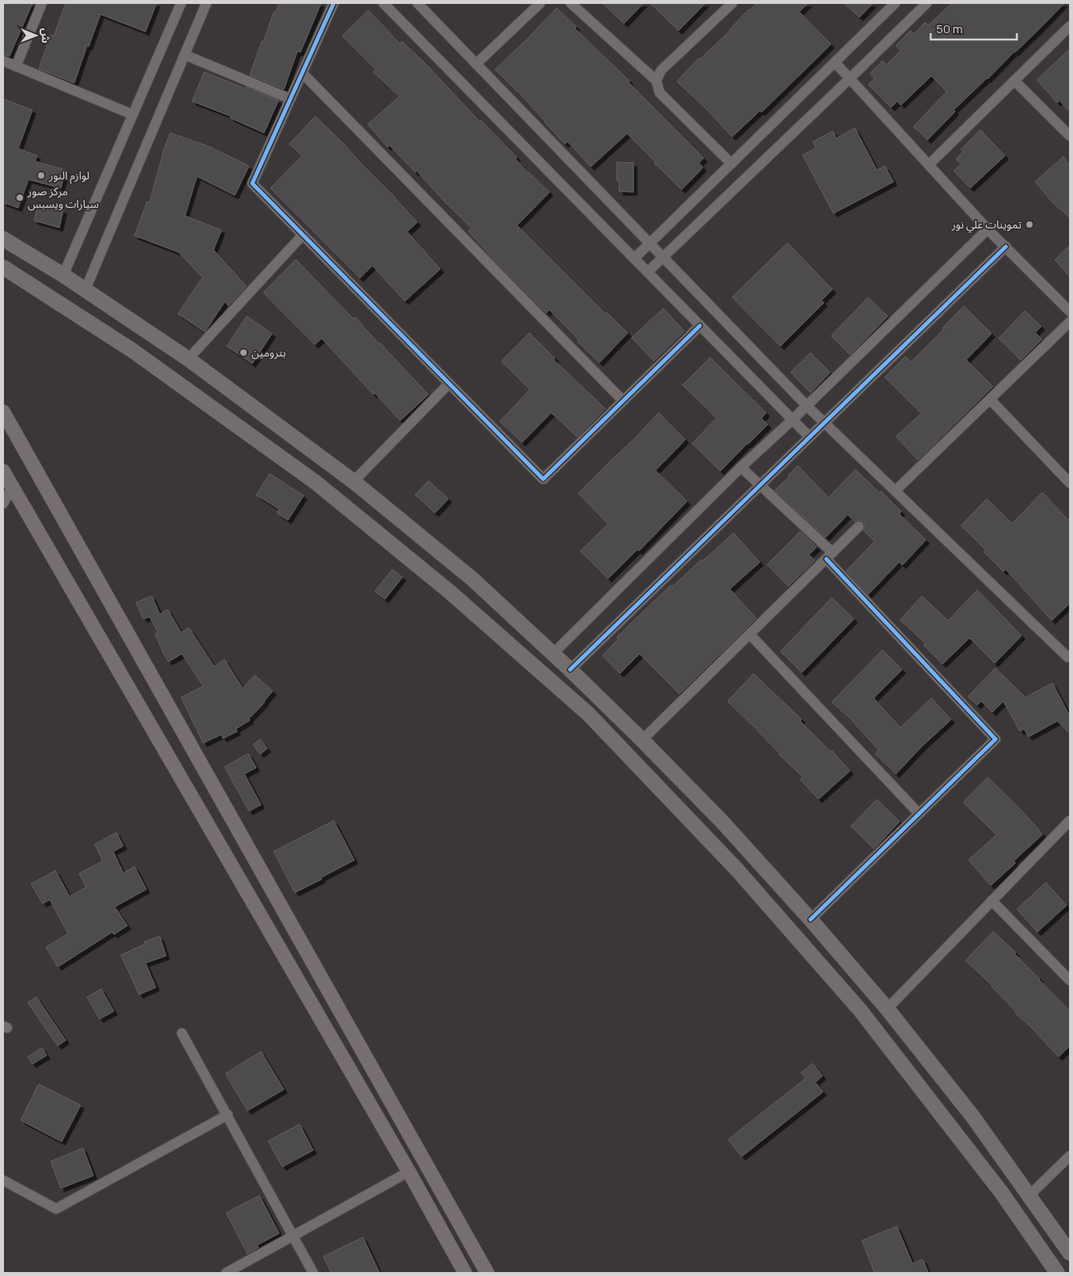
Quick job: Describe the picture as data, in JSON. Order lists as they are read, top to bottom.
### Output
{
  "places": [
    "لوازم النور",
    "مركز صور سيارات ويسبس",
    "تموينات علي نور",
    "بترومين"
  ],
  "scale_bar": "50 m",
  "north": "right"
}
